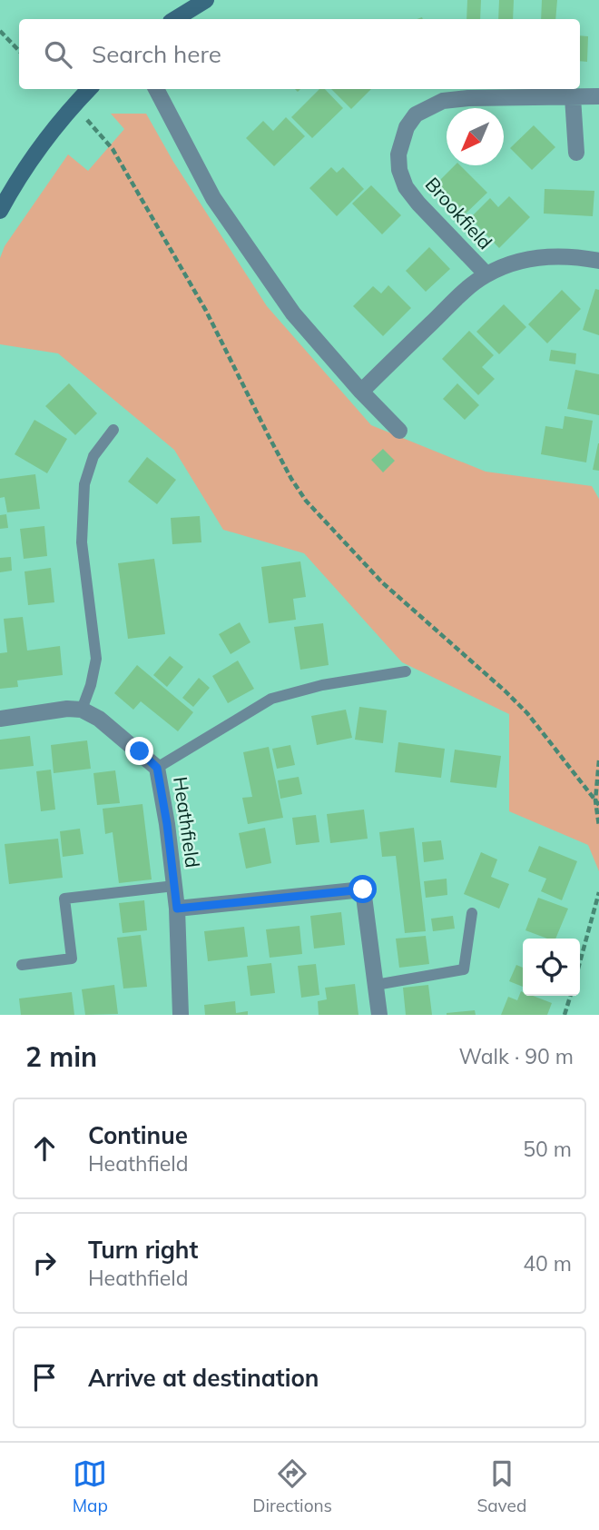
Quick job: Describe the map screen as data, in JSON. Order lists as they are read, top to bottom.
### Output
{
  "streets": {
    "street": ["Brookfield", "Heathfield"]
  },
  "north": "bottom left",
  "page": {
    "search": "Search here",
    "heading": ["2 min", "Walk · 90 m"],
    "list": [
      ["Continue", "Heathfield", "50 m"],
      ["Turn right", "Heathfield", "40 m"],
      "Arrive at destination"
    ],
    "nav": ["Map", "Directions", "Saved"]
  }
}
